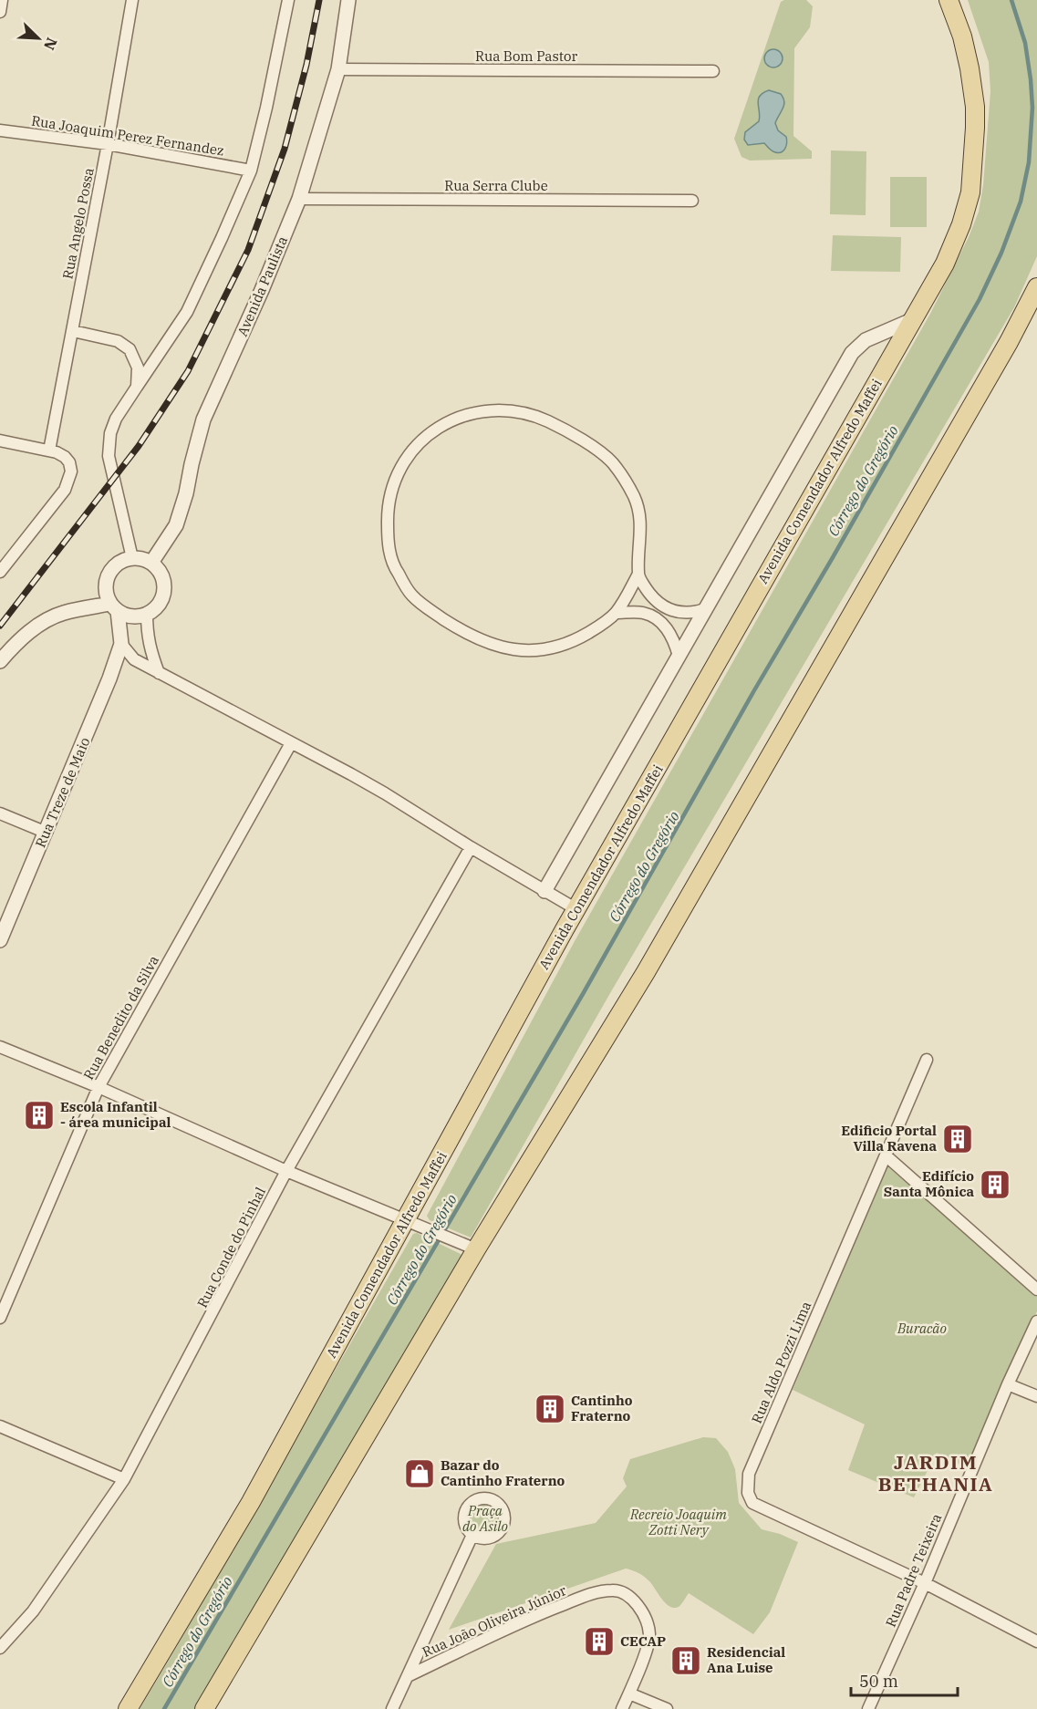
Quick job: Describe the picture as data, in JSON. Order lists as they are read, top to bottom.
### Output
{
  "streets": {
    "main road": ["Avenida Comendador Alfredo Maffei"],
    "street": [
      "Rua Bom Pastor",
      "Rua Joaquim Perez Fernandez",
      "Rua Serra Clube",
      "Rua Angelo Possa",
      "Avenida Paulista",
      "Rua Treze de Maio",
      "Rua Benedito da Silva",
      "Rua Conde do Pinhal",
      "Rua Aldo Pozzi Lima",
      "Rua Padre Teixeira",
      "Rua João Oliveira Júnior"
    ]
  },
  "crossings": [
    ["Rua Bom Pastor", "Avenida Paulista"],
    ["Rua Joaquim Perez Fernandez", "Rua Angelo Possa"],
    ["Rua Serra Clube", "Avenida Paulista"],
    ["Avenida Paulista", "Rua Treze de Maio"],
    ["Rua Aldo Pozzi Lima", "Rua Padre Teixeira"]
  ],
  "districts": ["JARDIM BETHANIA"],
  "water": ["Córrego do Gregório"],
  "parks": ["Buracão", "Praça do Asilo", "Recreio Joaquim Zotti Nery"],
  "places": {
    "building": [
      "Escola Infantil - área municipal",
      "Edificio Portal Villa Ravena",
      "Edifício Santa Mônica",
      "Cantinho Fraterno",
      "CECAP",
      "Residencial Ana Luise"
    ],
    "shop": ["Bazar do Cantinho Fraterno"]
  },
  "scale_bar": "50 m",
  "north": "bottom right"
}
